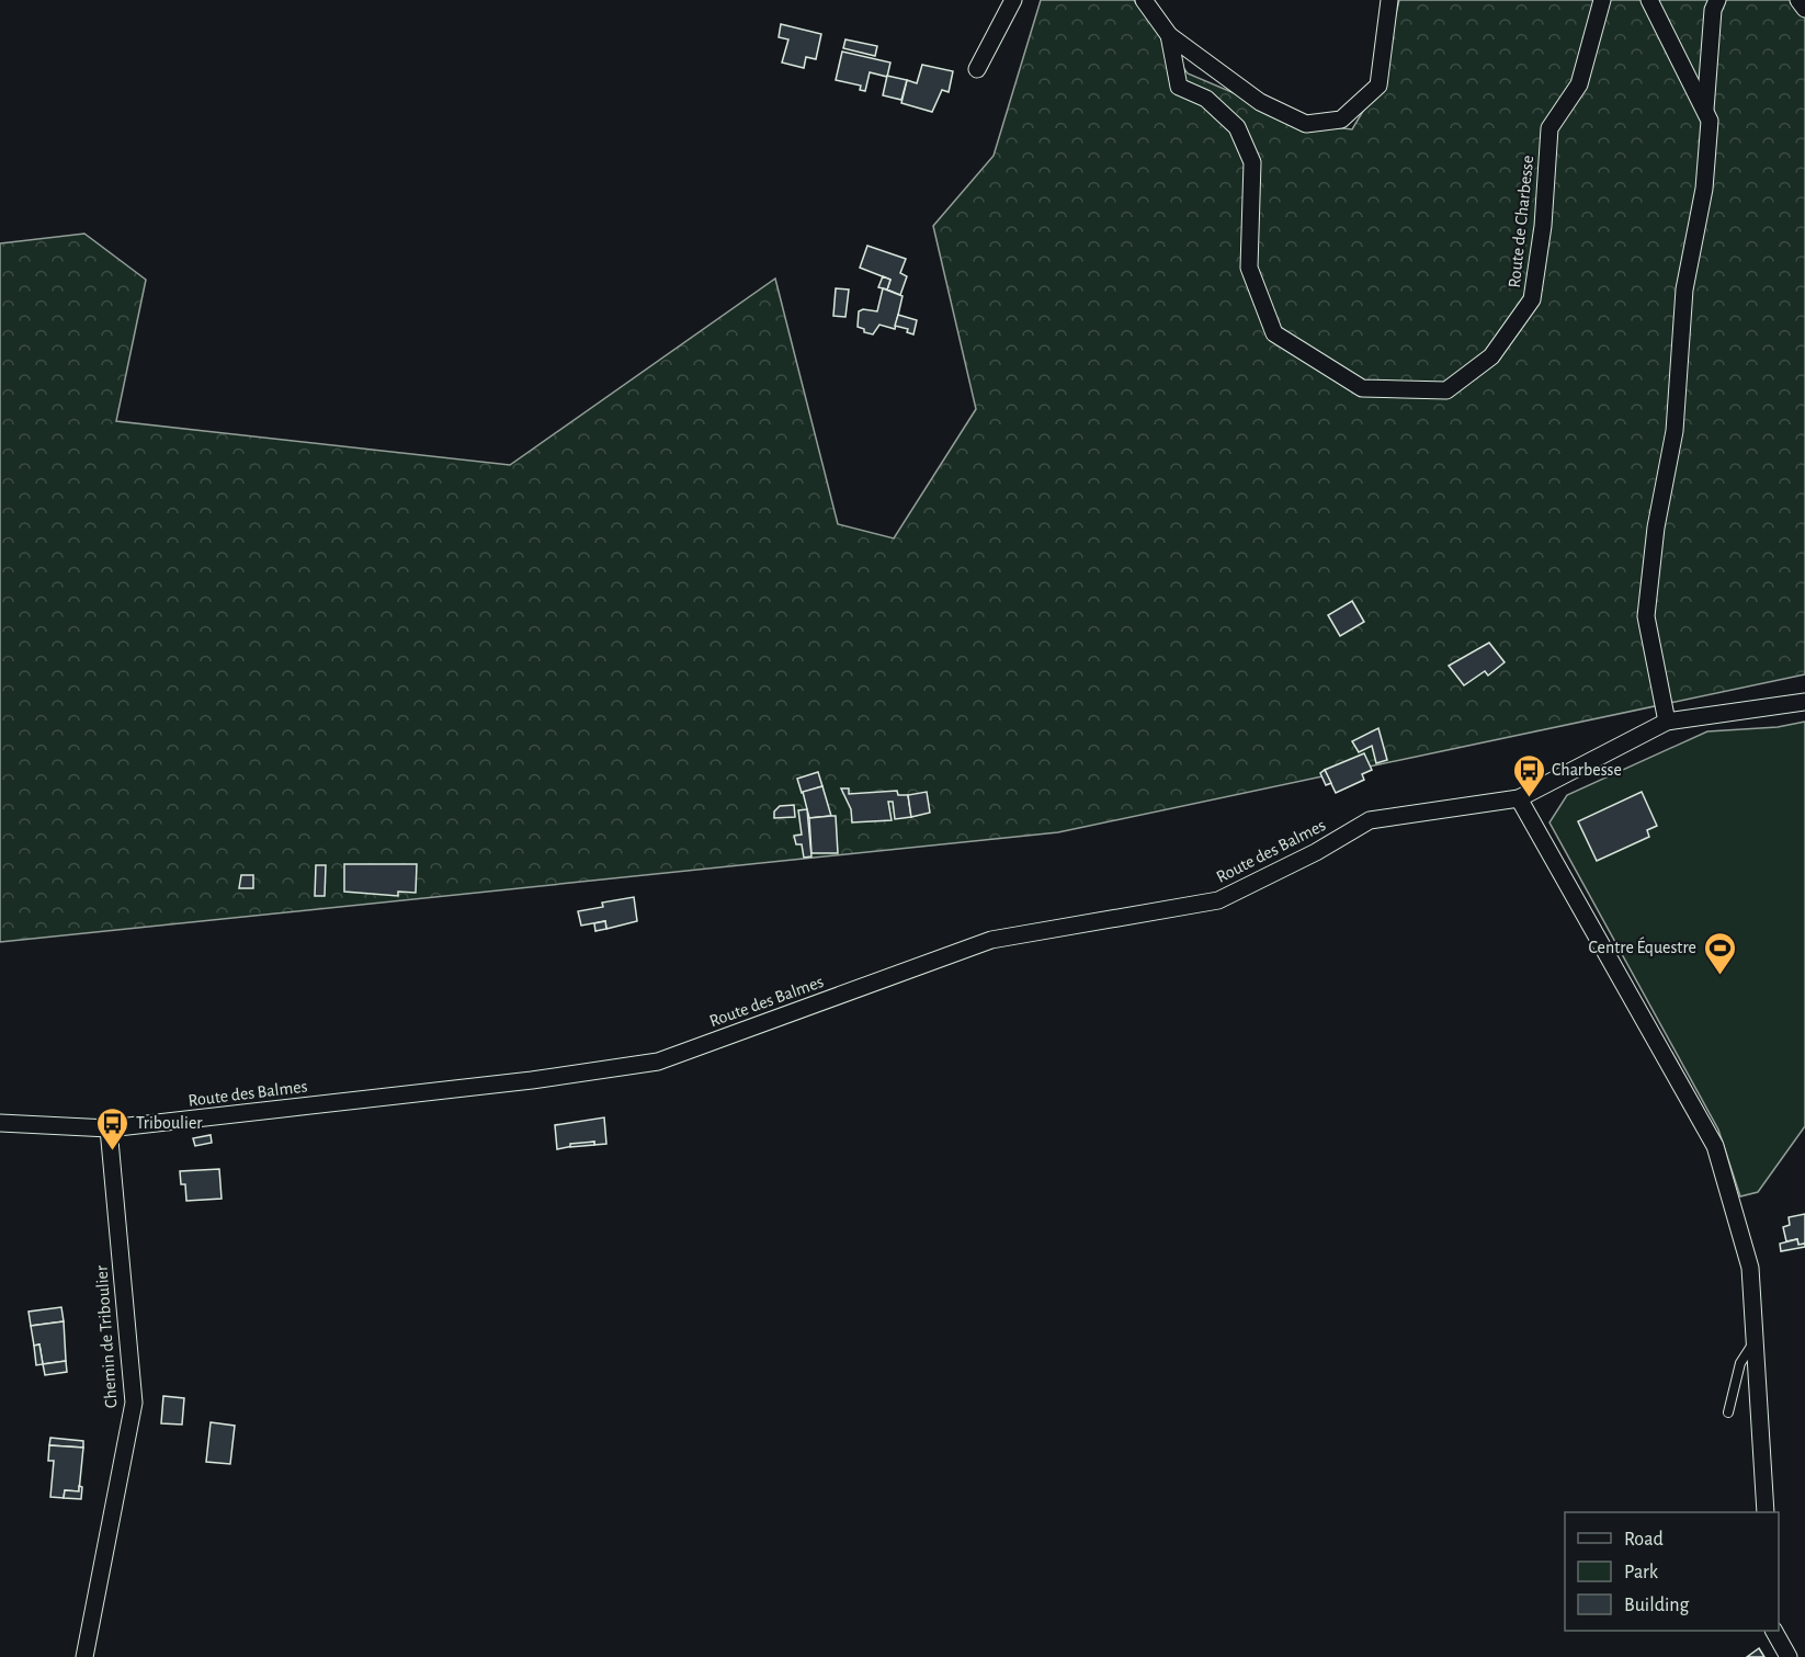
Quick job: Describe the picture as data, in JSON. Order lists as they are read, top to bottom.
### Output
{
  "streets": {
    "street": ["Route de Charbesse", "Route des Balmes", "Chemin de Triboulier"]
  },
  "crossings": [
    ["Route des Balmes", "Chemin de Triboulier"]
  ],
  "places": {
    "bus stop": ["Charbesse", "Triboulier"],
    "sports": ["Centre Équestre"]
  },
  "legend": ["Road", "Park", "Building"]
}
